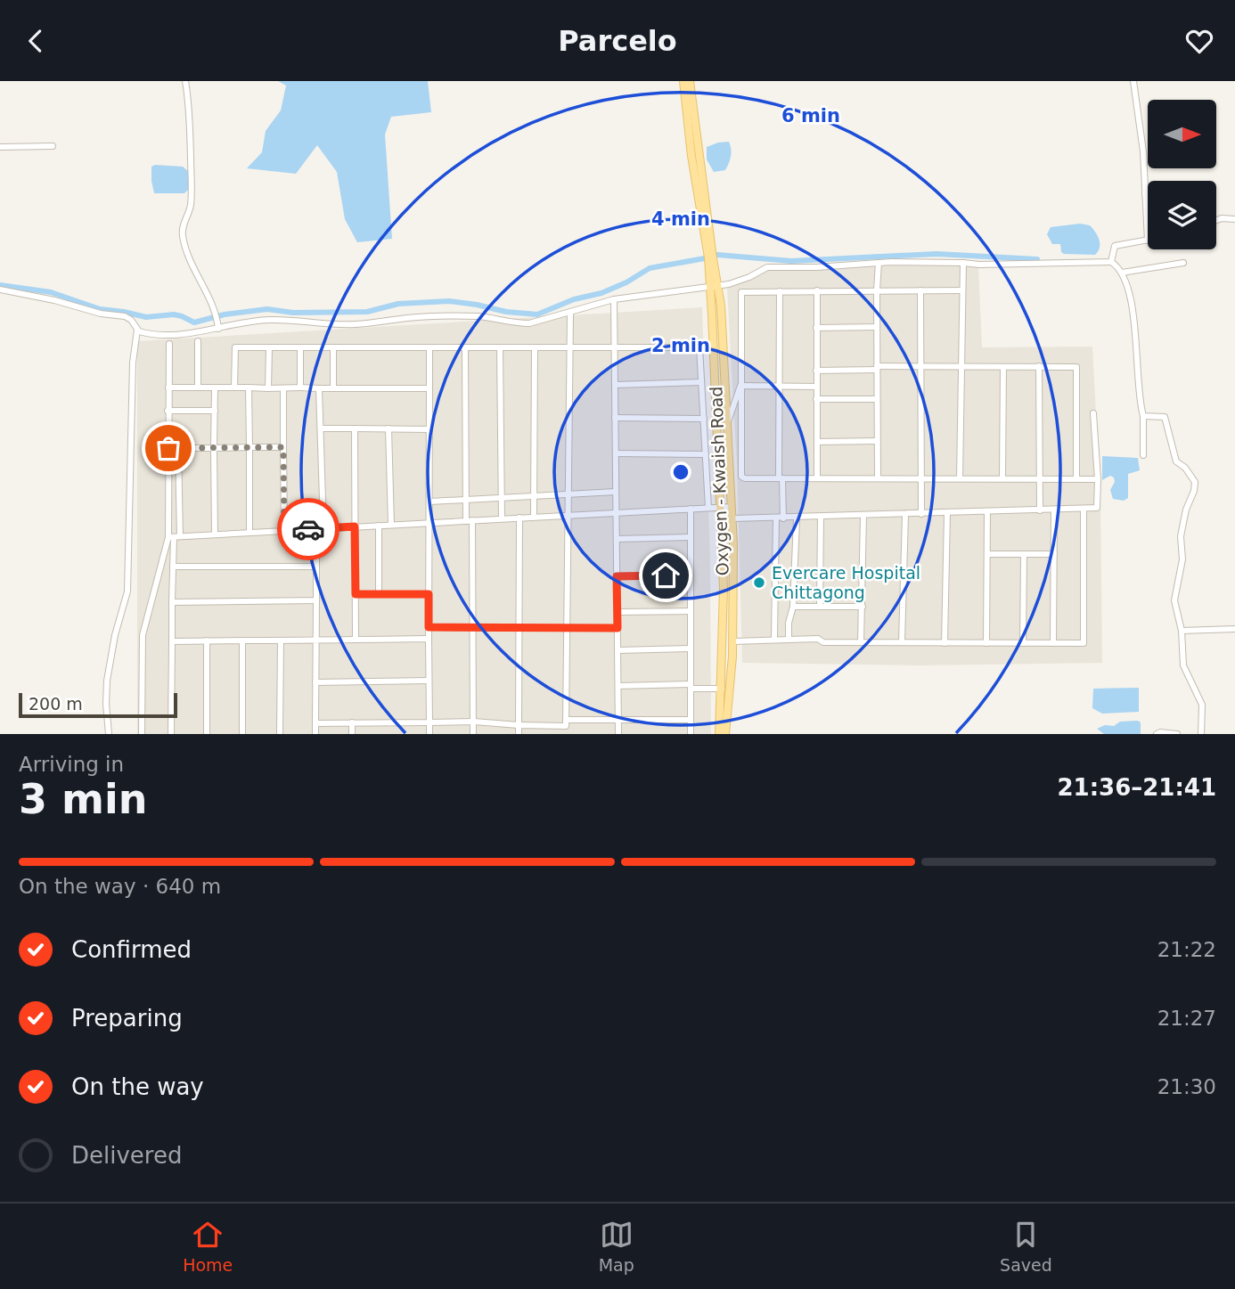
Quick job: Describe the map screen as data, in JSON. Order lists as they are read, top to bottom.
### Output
{
  "streets": {
    "main road": ["Oxygen - Kwaish Road"]
  },
  "places": ["Evercare Hospital Chittagong"],
  "scale_bar": "200 m",
  "north": "right",
  "page": {
    "header": "Parcelo",
    "scale": "200 m",
    "heading": ["3 min", "Arriving in", "21:36–21:41"],
    "bar": "On the way · 640 m",
    "list": [
      ["Confirmed", "21:22"],
      ["Preparing", "21:27"],
      ["On the way", "21:30"],
      "Delivered"
    ],
    "tabs": ["Home", "Map", "Saved"]
  },
  "rings": ["6 min", "4 min", "2 min"]
}
